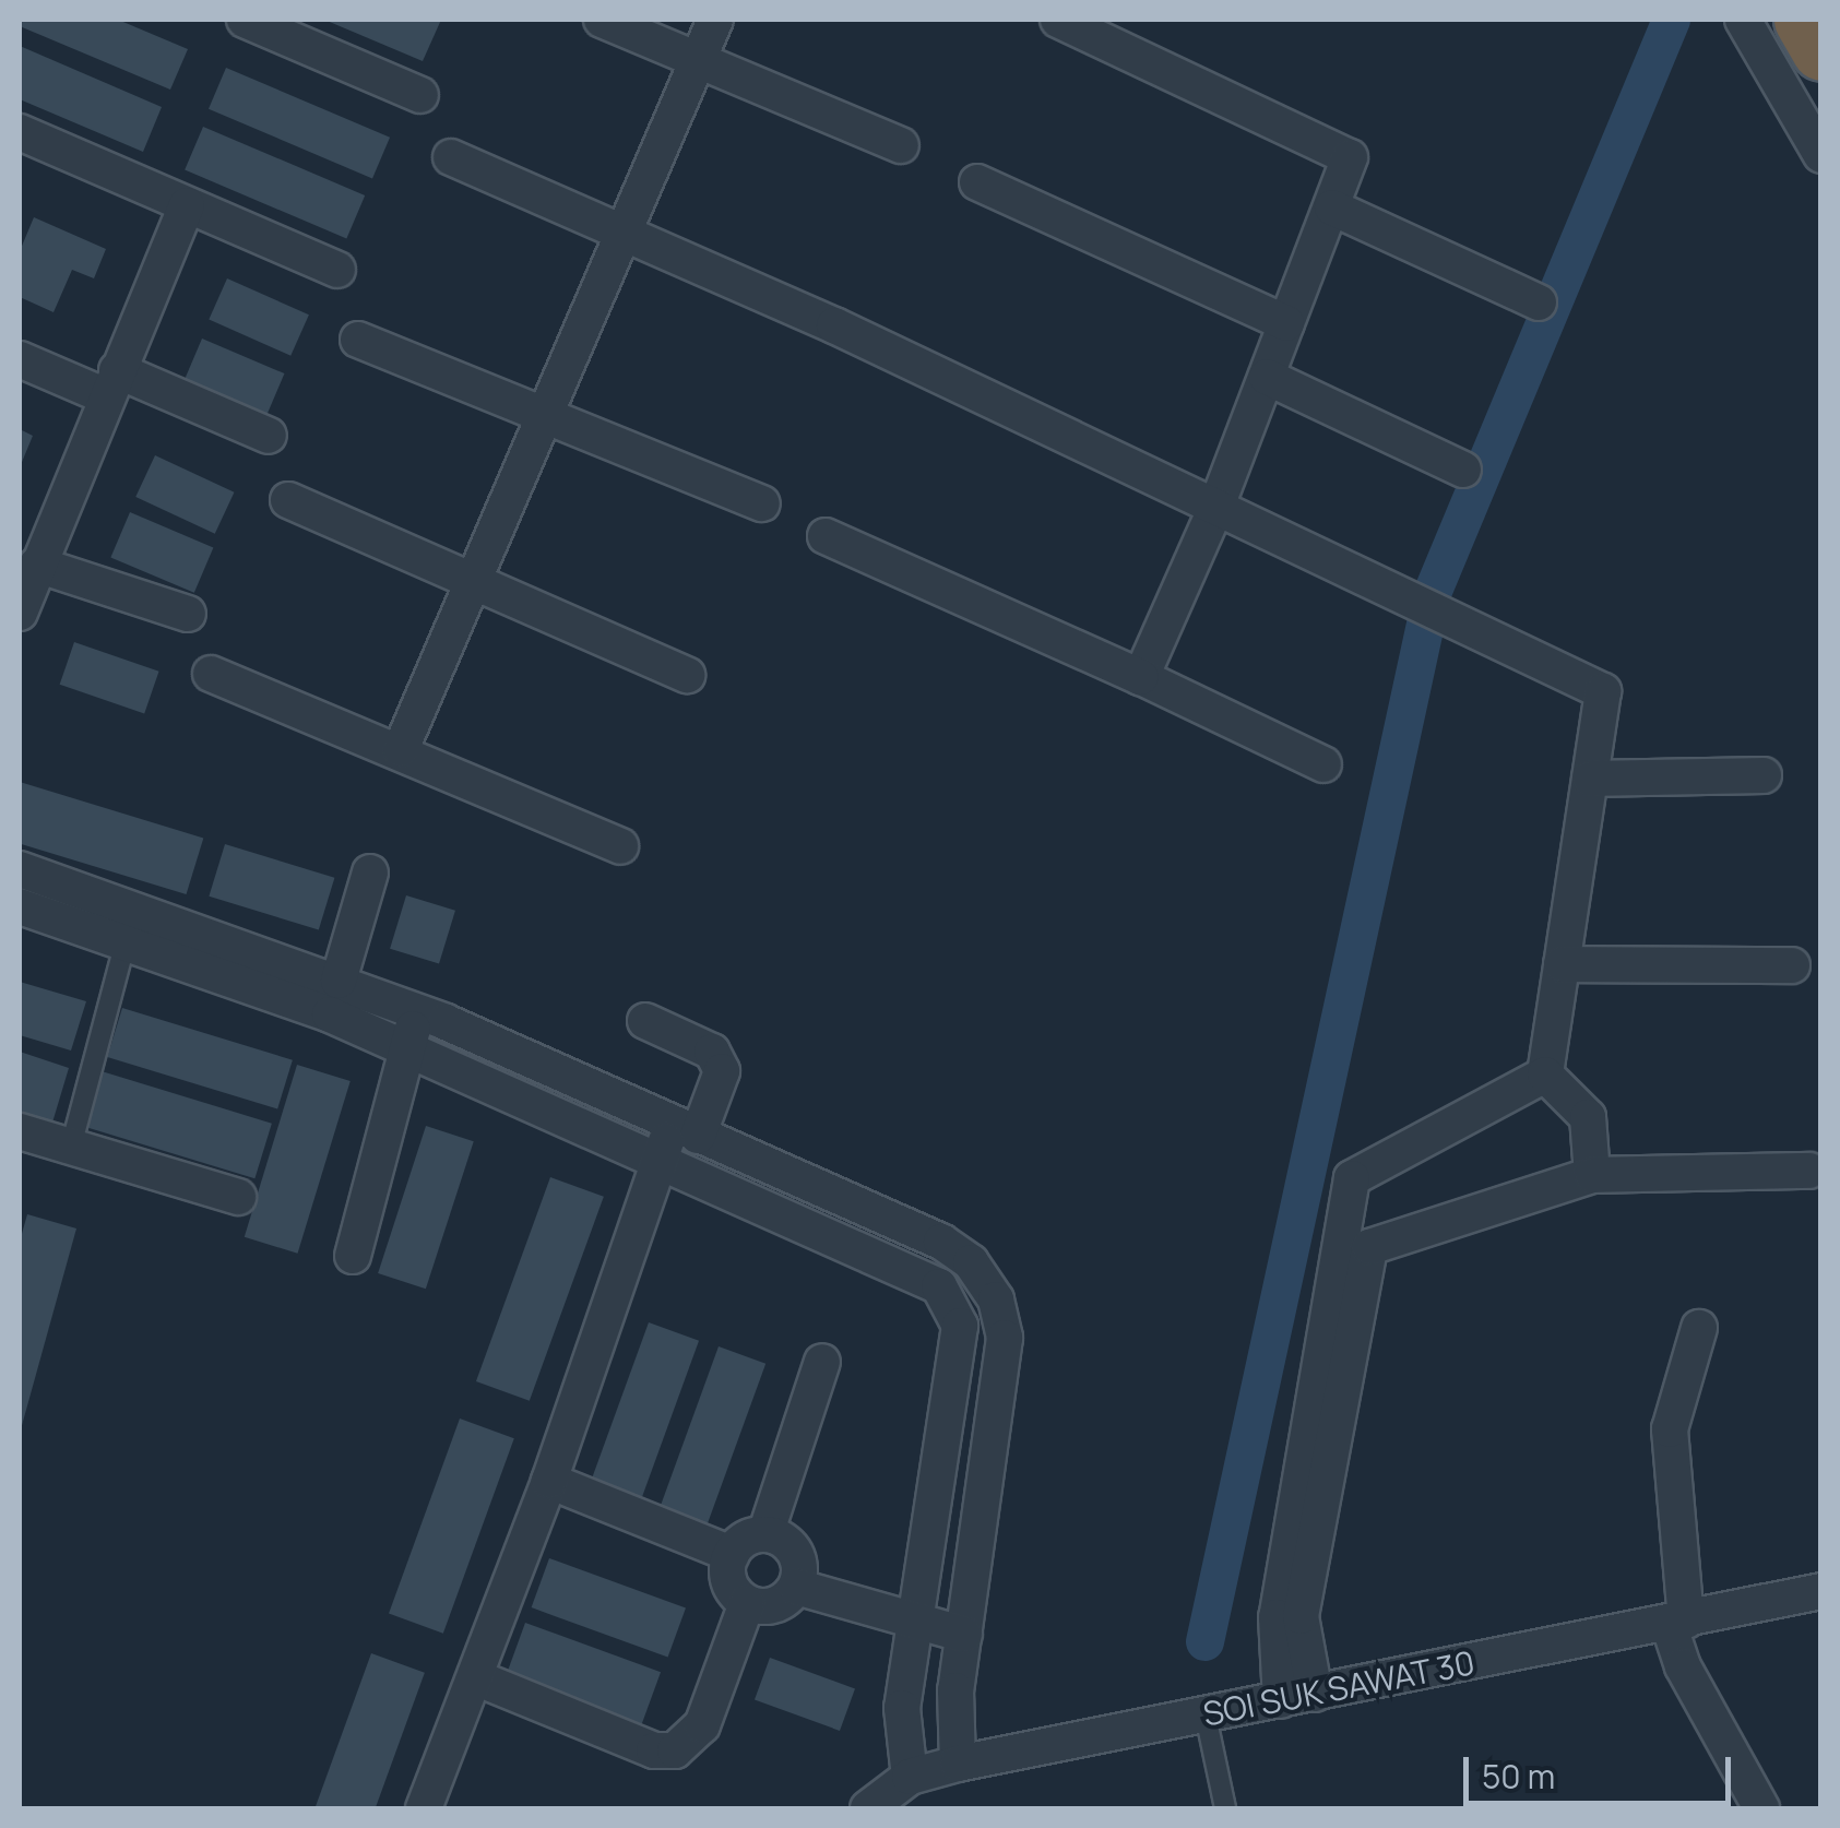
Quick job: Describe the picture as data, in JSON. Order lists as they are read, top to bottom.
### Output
{
  "streets": {
    "street": ["SOI SUK SAWAT 30"]
  },
  "scale_bar": "50 m"
}
